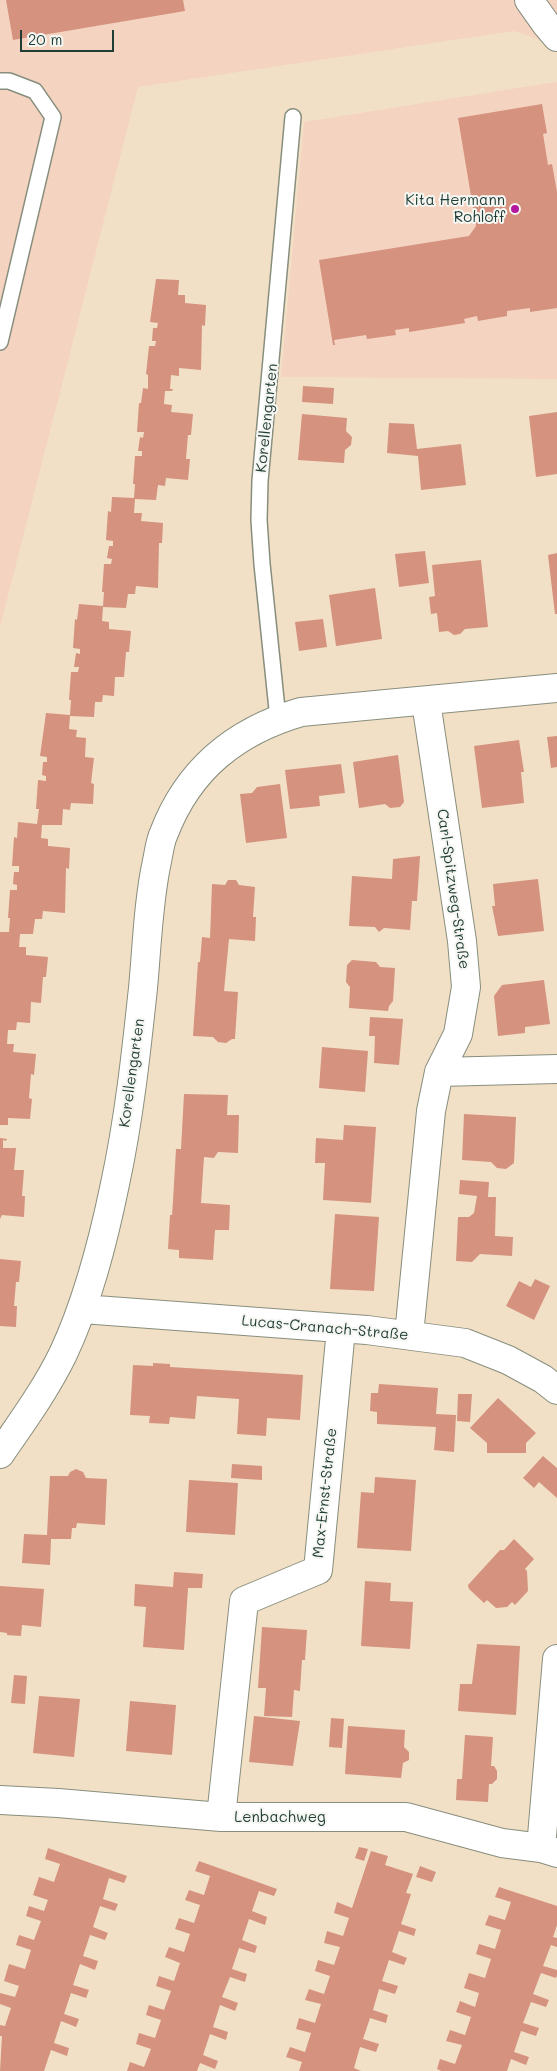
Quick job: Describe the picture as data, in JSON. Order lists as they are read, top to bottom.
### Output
{
  "streets": {
    "street": [
      "Korellengarten",
      "Carl-Spitzweg-Straße",
      "Lucas-Cranach-Straße",
      "Max-Ernst-Straße",
      "Lenbachweg"
    ]
  },
  "crossings": [
    ["Korellengarten", "Carl-Spitzweg-Straße"],
    ["Korellengarten", "Lucas-Cranach-Straße"],
    ["Carl-Spitzweg-Straße", "Lucas-Cranach-Straße"],
    ["Lucas-Cranach-Straße", "Max-Ernst-Straße"],
    ["Max-Ernst-Straße", "Lenbachweg"]
  ],
  "places": ["Kita Hermann Rohloff"],
  "scale_bar": "20 m"
}
